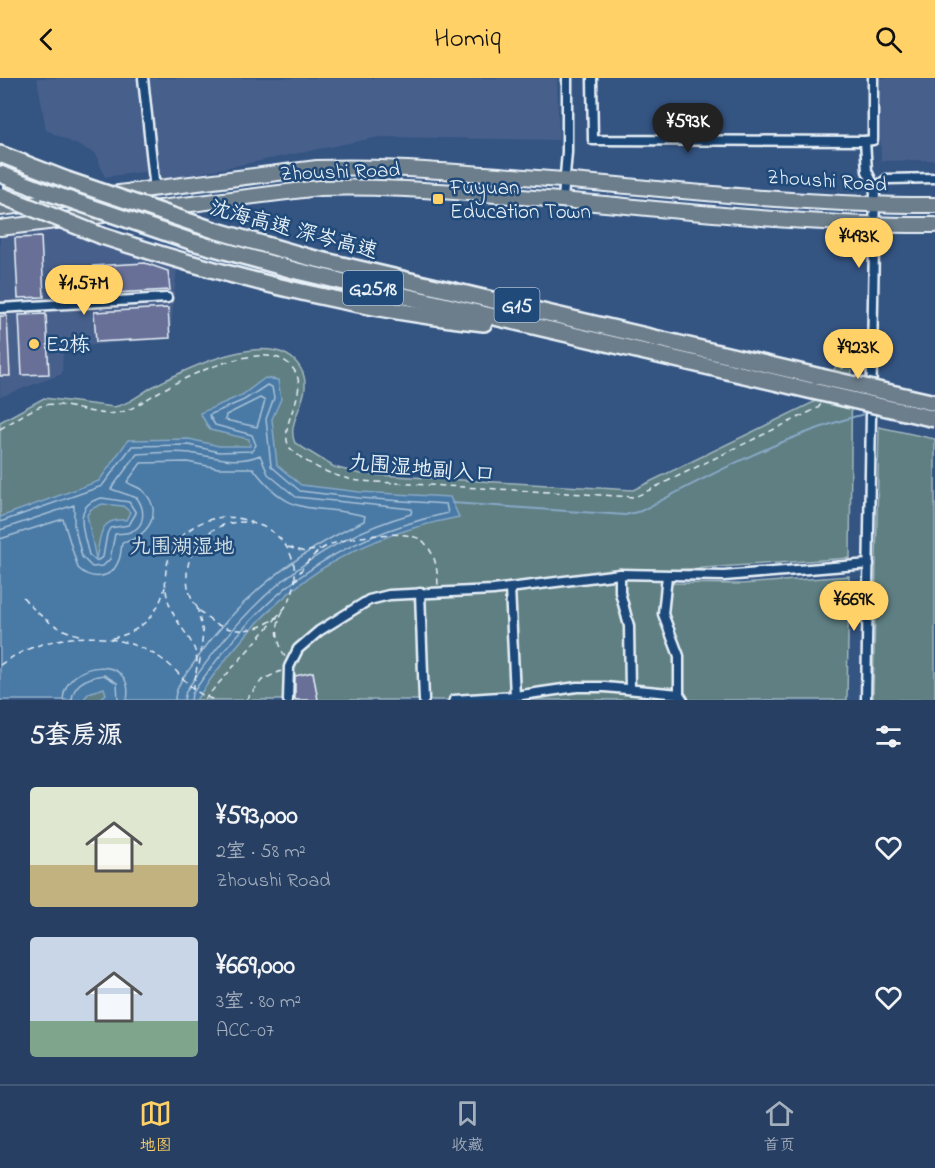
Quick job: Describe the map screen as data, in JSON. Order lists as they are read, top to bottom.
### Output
{
  "streets": {
    "highway": ["沈海高速 深岑高速", "G2518", "G15"],
    "main road": ["Zhoushi Road"],
    "path": ["九围湿地副入口"]
  },
  "crossings": [
    ["G2518", "G15"],
    ["G15", "九围湿地副入口"]
  ],
  "parks": ["九围湖湿地"],
  "places": {
    "transit": ["Fuyuan Education Town"],
    "other": ["E2栋"]
  },
  "page": {
    "header": "Homiq",
    "price": [
      "¥593K",
      "¥493K",
      "¥1.57M",
      "¥923K",
      "¥669K"
    ],
    "heading": "5套房源",
    "list": [
      {
        "name": "¥593,000",
        "note": "2室 · 58 m² · Zhoushi Road"
      },
      {
        "name": "¥669,000",
        "note": "3室 · 80 m² · ACC-07"
      }
    ],
    "tabs": ["地图", "收藏", "首页"]
  }
}
